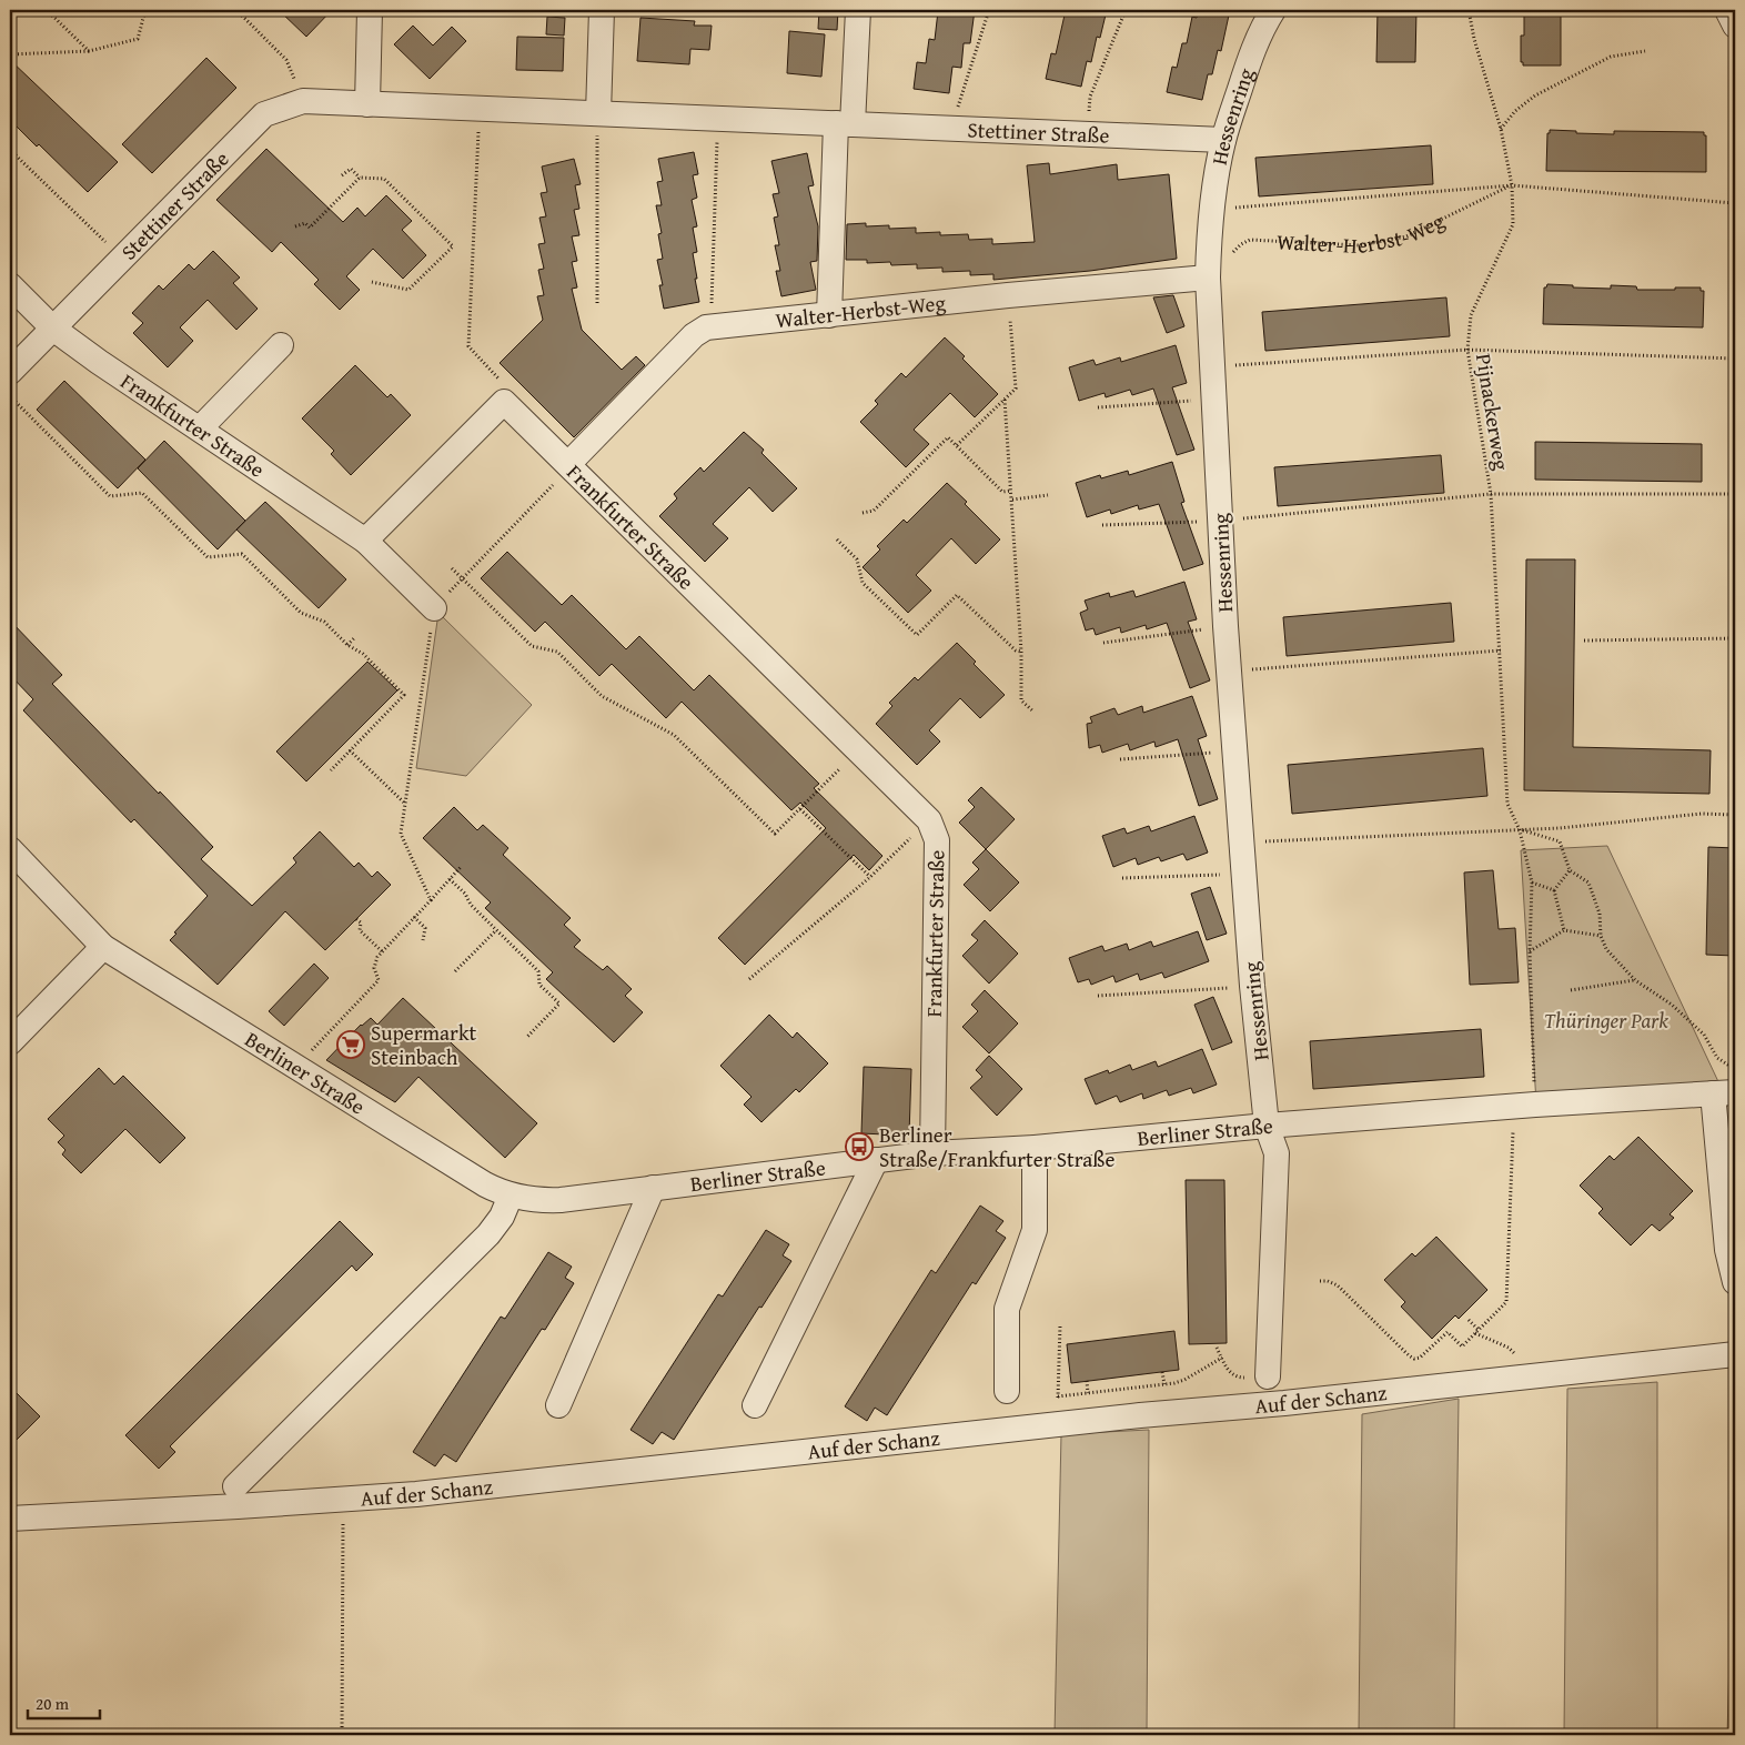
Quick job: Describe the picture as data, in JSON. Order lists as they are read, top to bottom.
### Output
{
  "streets": {
    "street": [
      "Hessenring",
      "Stettiner Straße",
      "Walter-Herbst-Weg",
      "Frankfurter Straße",
      "Berliner Straße",
      "Auf der Schanz"
    ],
    "path": ["Pijnackerweg"]
  },
  "crossings": [
    ["Hessenring", "Stettiner Straße"],
    ["Hessenring", "Walter-Herbst-Weg"],
    ["Hessenring", "Berliner Straße"],
    ["Stettiner Straße", "Frankfurter Straße"],
    ["Walter-Herbst-Weg", "Pijnackerweg"],
    ["Walter-Herbst-Weg", "Frankfurter Straße"],
    ["Pijnackerweg", "Berliner Straße"],
    ["Frankfurter Straße", "Berliner Straße"]
  ],
  "parks": ["Thüringer Park"],
  "places": {
    "supermarket": ["Supermarkt Steinbach"],
    "bus stop": ["Berliner Straße/Frankfurter Straße"]
  },
  "scale_bar": "20 m"
}
